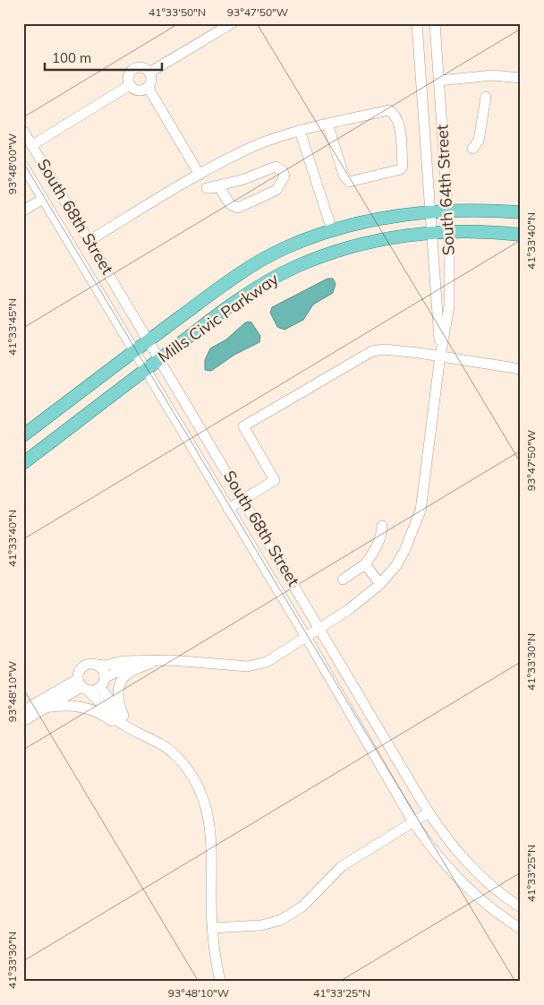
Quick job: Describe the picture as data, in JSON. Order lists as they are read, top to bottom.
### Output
{
  "streets": {
    "main road": ["Mills Civic Parkway"],
    "street": ["South 64th Street", "South 68th Street"]
  },
  "crossings": [
    ["South 64th Street", "South 68th Street"],
    ["South 64th Street", "Mills Civic Parkway"],
    ["South 68th Street", "Mills Civic Parkway"]
  ],
  "scale_bar": "100 m",
  "coordinates": [
    "41°33'50\"N",
    "93°47'50\"W",
    "93°48'00\"W",
    "41°33'40\"N",
    "41°33'45\"N",
    "41°33'30\"N",
    "93°48'10\"W",
    "41°33'25\"N"
  ]
}
